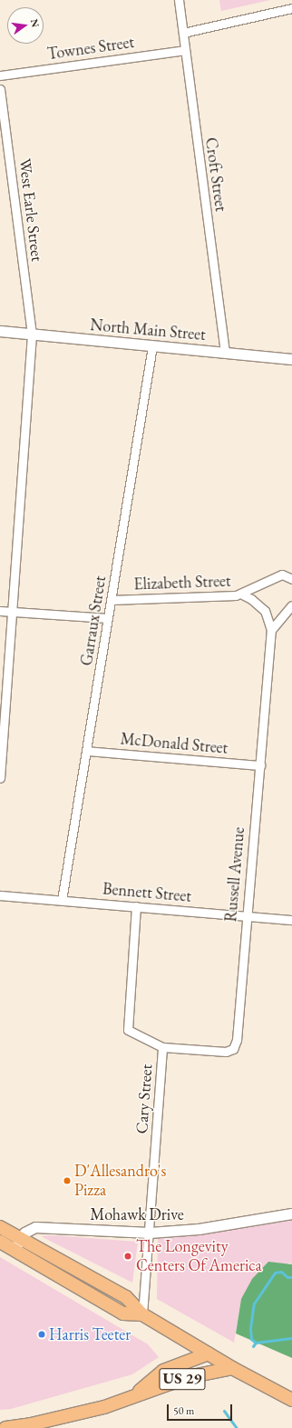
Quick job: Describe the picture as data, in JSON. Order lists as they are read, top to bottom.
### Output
{
  "streets": {
    "main road": ["US 29"],
    "street": [
      "Townes Street",
      "Croft Street",
      "West Earle Street",
      "North Main Street",
      "Elizabeth Street",
      "Garraux Street",
      "McDonald Street",
      "Russell Avenue",
      "Bennett Street",
      "Cary Street",
      "Mohawk Drive"
    ]
  },
  "crossings": [
    ["Townes Street", "Croft Street"],
    ["Croft Street", "North Main Street"],
    ["West Earle Street", "North Main Street"],
    ["North Main Street", "Garraux Street"],
    ["Elizabeth Street", "Garraux Street"],
    ["Elizabeth Street", "Russell Avenue"],
    ["Garraux Street", "McDonald Street"],
    ["Garraux Street", "Bennett Street"],
    ["McDonald Street", "Russell Avenue"],
    ["Russell Avenue", "Bennett Street"],
    ["Russell Avenue", "Cary Street"],
    ["Bennett Street", "Cary Street"],
    ["Cary Street", "Mohawk Drive"]
  ],
  "places": ["D'Allesandro's Pizza", "The Longevity Centers Of America", "Harris Teeter"],
  "scale_bar": "50 m",
  "north": "right"
}
